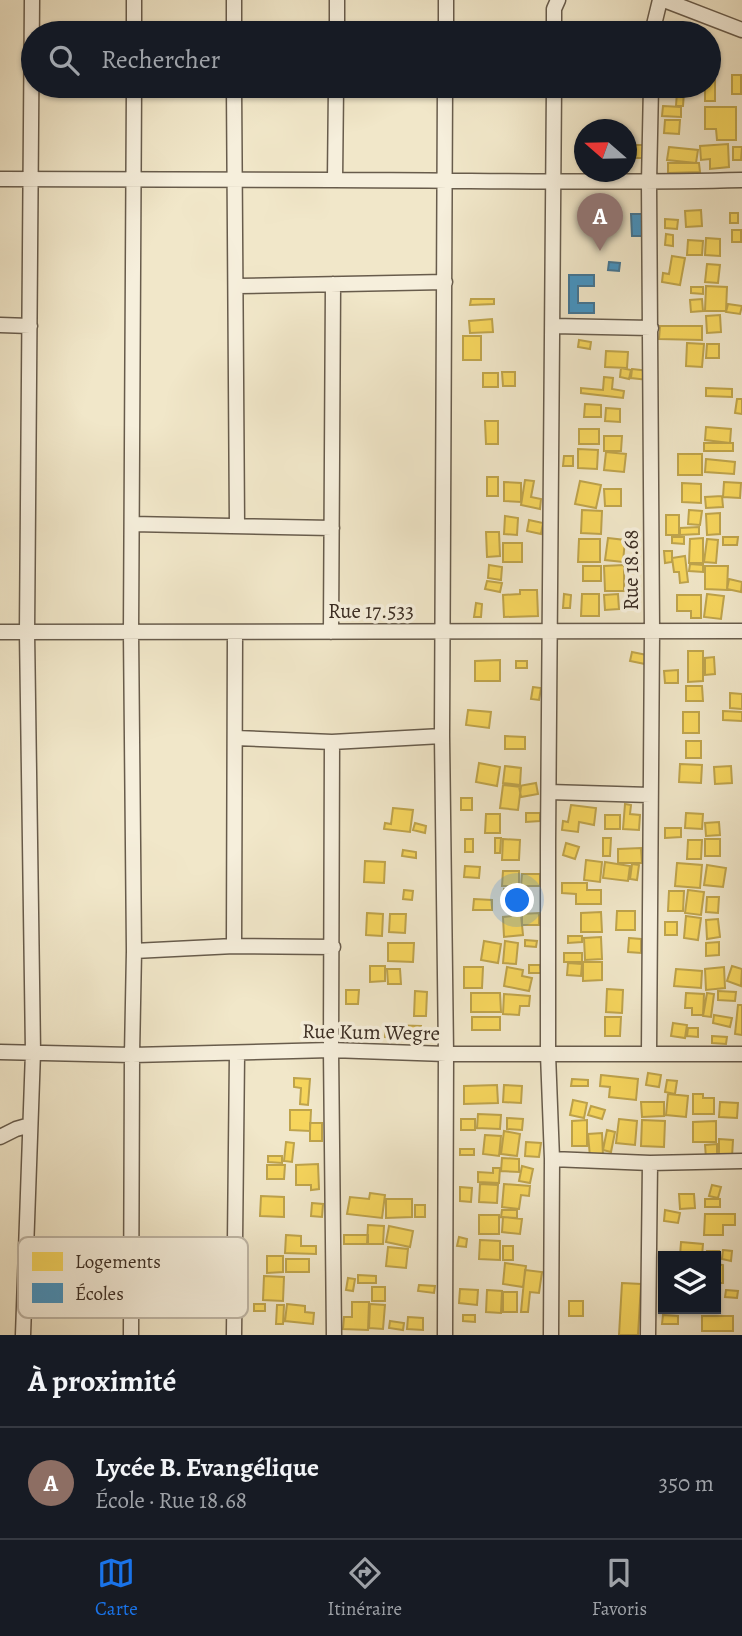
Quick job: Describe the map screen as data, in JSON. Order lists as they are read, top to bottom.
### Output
{
  "streets": {
    "street": ["Rue 18.68", "Rue 17.533", "Rue Kum Wegre"]
  },
  "crossings": [
    ["Rue 18.68", "Rue 17.533"],
    ["Rue 18.68", "Rue Kum Wegre"]
  ],
  "legend": ["Logements", "Écoles"],
  "north": "left",
  "page": {
    "search": "Rechercher",
    "pins": "A",
    "heading": "À proximité",
    "list": [
      {
        "mark": "A",
        "name": "Lycée B. Evangélique",
        "note": "École · Rue 18.68",
        "value": "350 m"
      }
    ],
    "nav": ["Carte", "Itinéraire", "Favoris"]
  }
}
